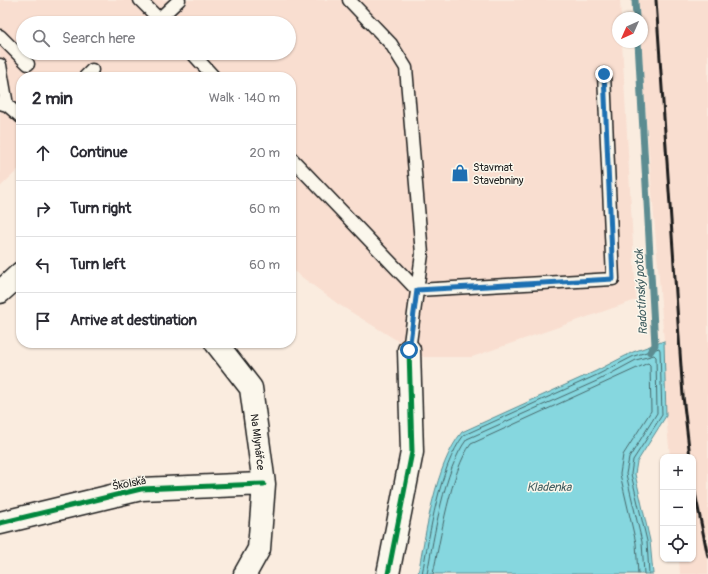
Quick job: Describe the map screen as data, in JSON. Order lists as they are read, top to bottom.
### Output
{
  "streets": {
    "street": ["Na Mlynářce", "Školská"]
  },
  "crossings": [
    ["Na Mlynářce", "Školská"]
  ],
  "water": ["Radotínský potok", "Kladenka"],
  "places": {
    "shop": ["Stavmat Stavebniny"]
  },
  "north": "bottom left",
  "page": {
    "search": "Search here",
    "heading": ["2 min", "Walk · 140 m"],
    "list": [
      ["Continue", "20 m"],
      ["Turn right", "60 m"],
      ["Turn left", "60 m"],
      "Arrive at destination"
    ],
    "map_buttons": ["+", "−"]
  }
}
